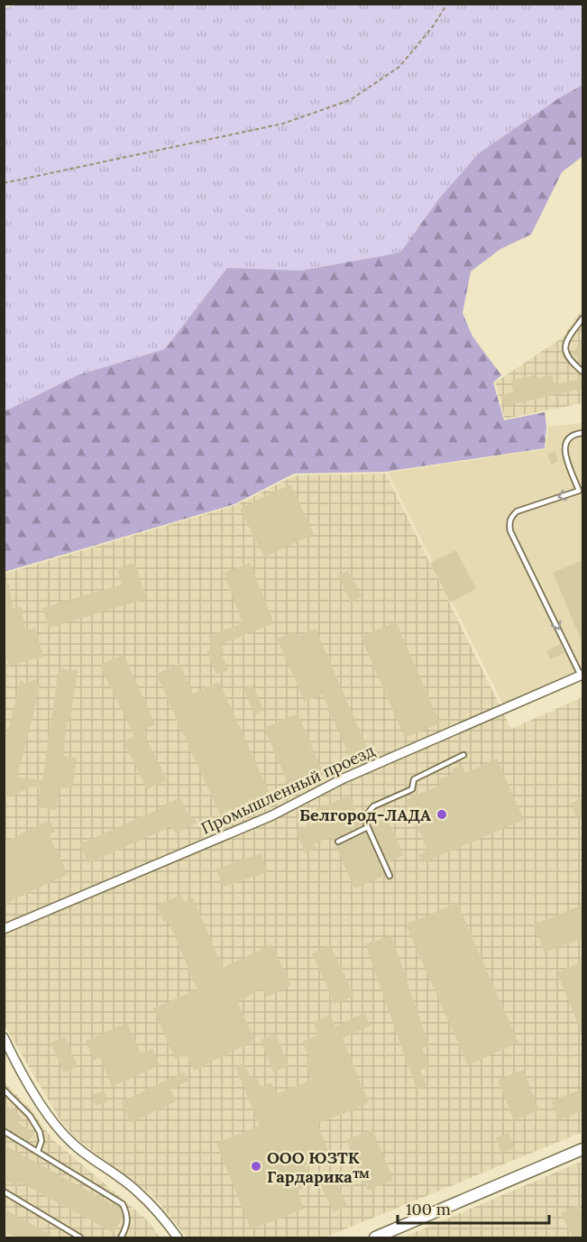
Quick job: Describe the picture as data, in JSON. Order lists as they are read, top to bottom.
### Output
{
  "streets": {
    "street": ["Промышленный проезд"]
  },
  "places": ["Белгород-ЛАДА", "ООО ЮЗТК Гардарика™"],
  "scale_bar": "100 m"
}
